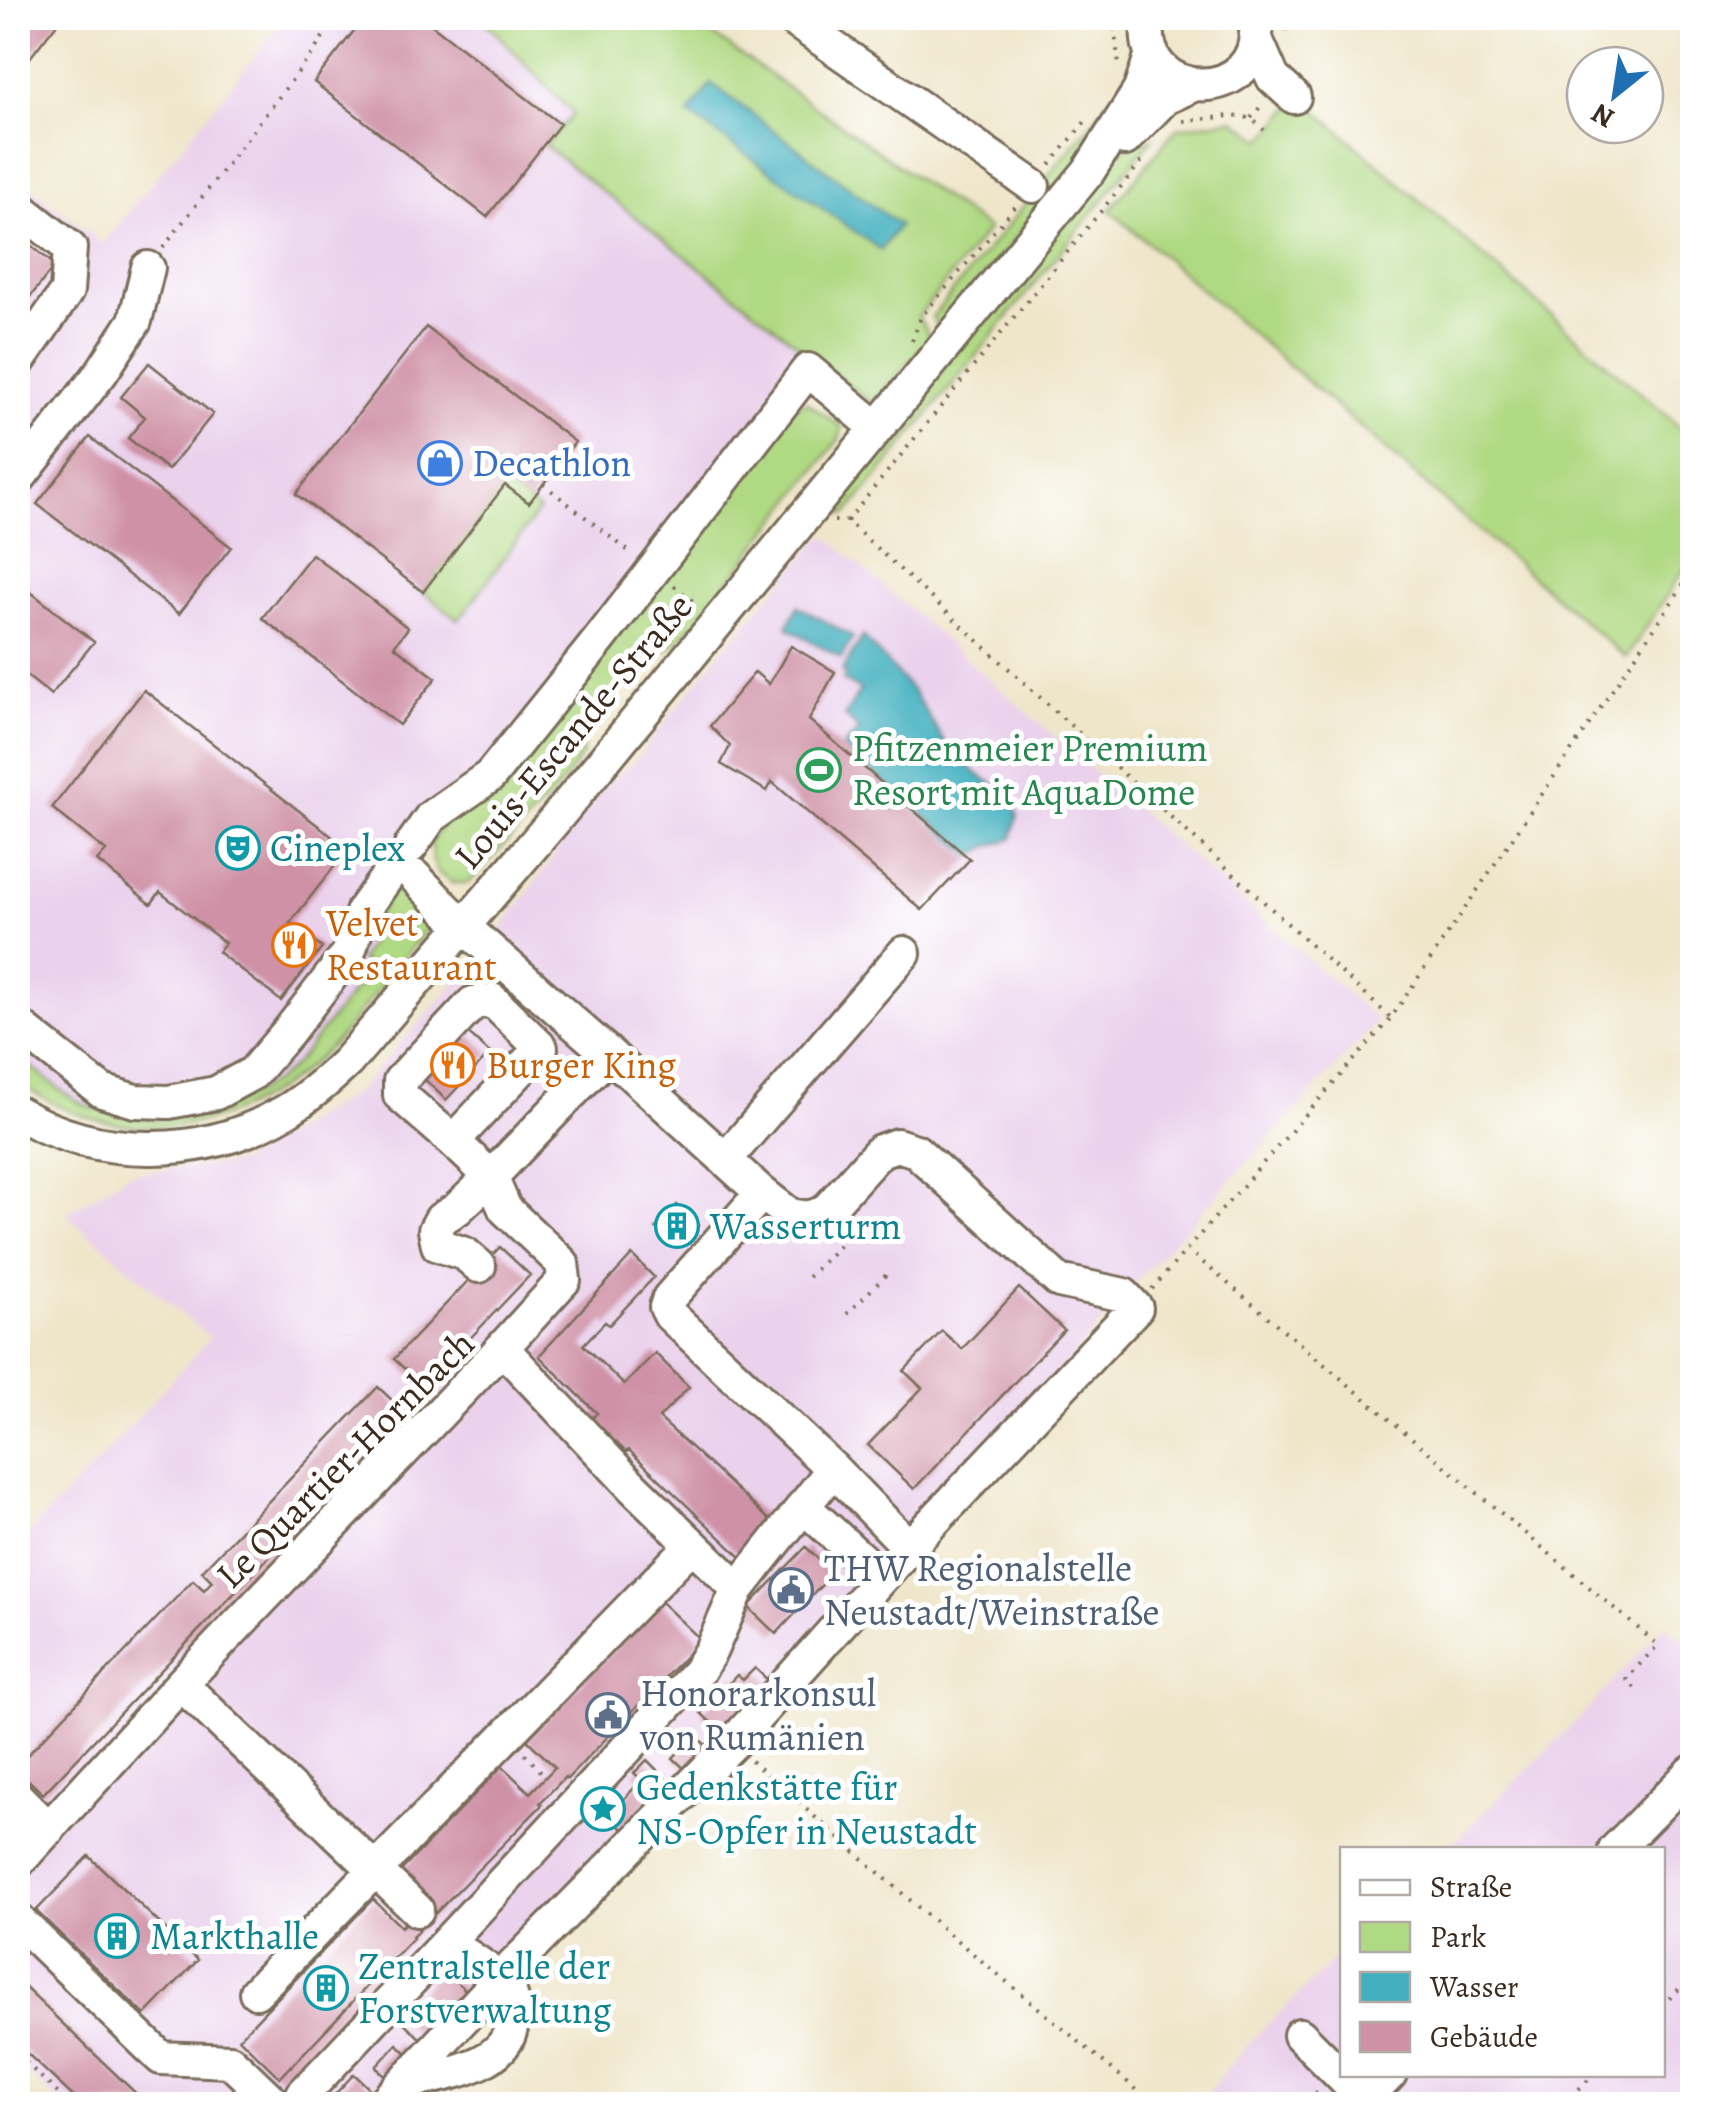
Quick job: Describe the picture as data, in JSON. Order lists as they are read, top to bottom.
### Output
{
  "streets": {
    "street": ["Louis-Escande-Straße", "Le Quartier-Hornbach"]
  },
  "places": {
    "shop": ["Decathlon"],
    "sports": ["Pfitzenmeier Premium Resort mit AquaDome"],
    "theatre": ["Cineplex"],
    "restaurant": ["Velvet Restaurant", "Burger King"],
    "building": ["Wasserturm", "Markthalle", "Zentralstelle der Forstverwaltung"],
    "public building": ["THW Regionalstelle Neustadt/Weinstraße", "Honorarkonsul von Rumänien"],
    "place": ["Gedenkstätte für NS-Opfer in Neustadt"]
  },
  "legend": [
    "Straße",
    "Park",
    "Wasser",
    "Gebäude"
  ],
  "north": "bottom left"
}
